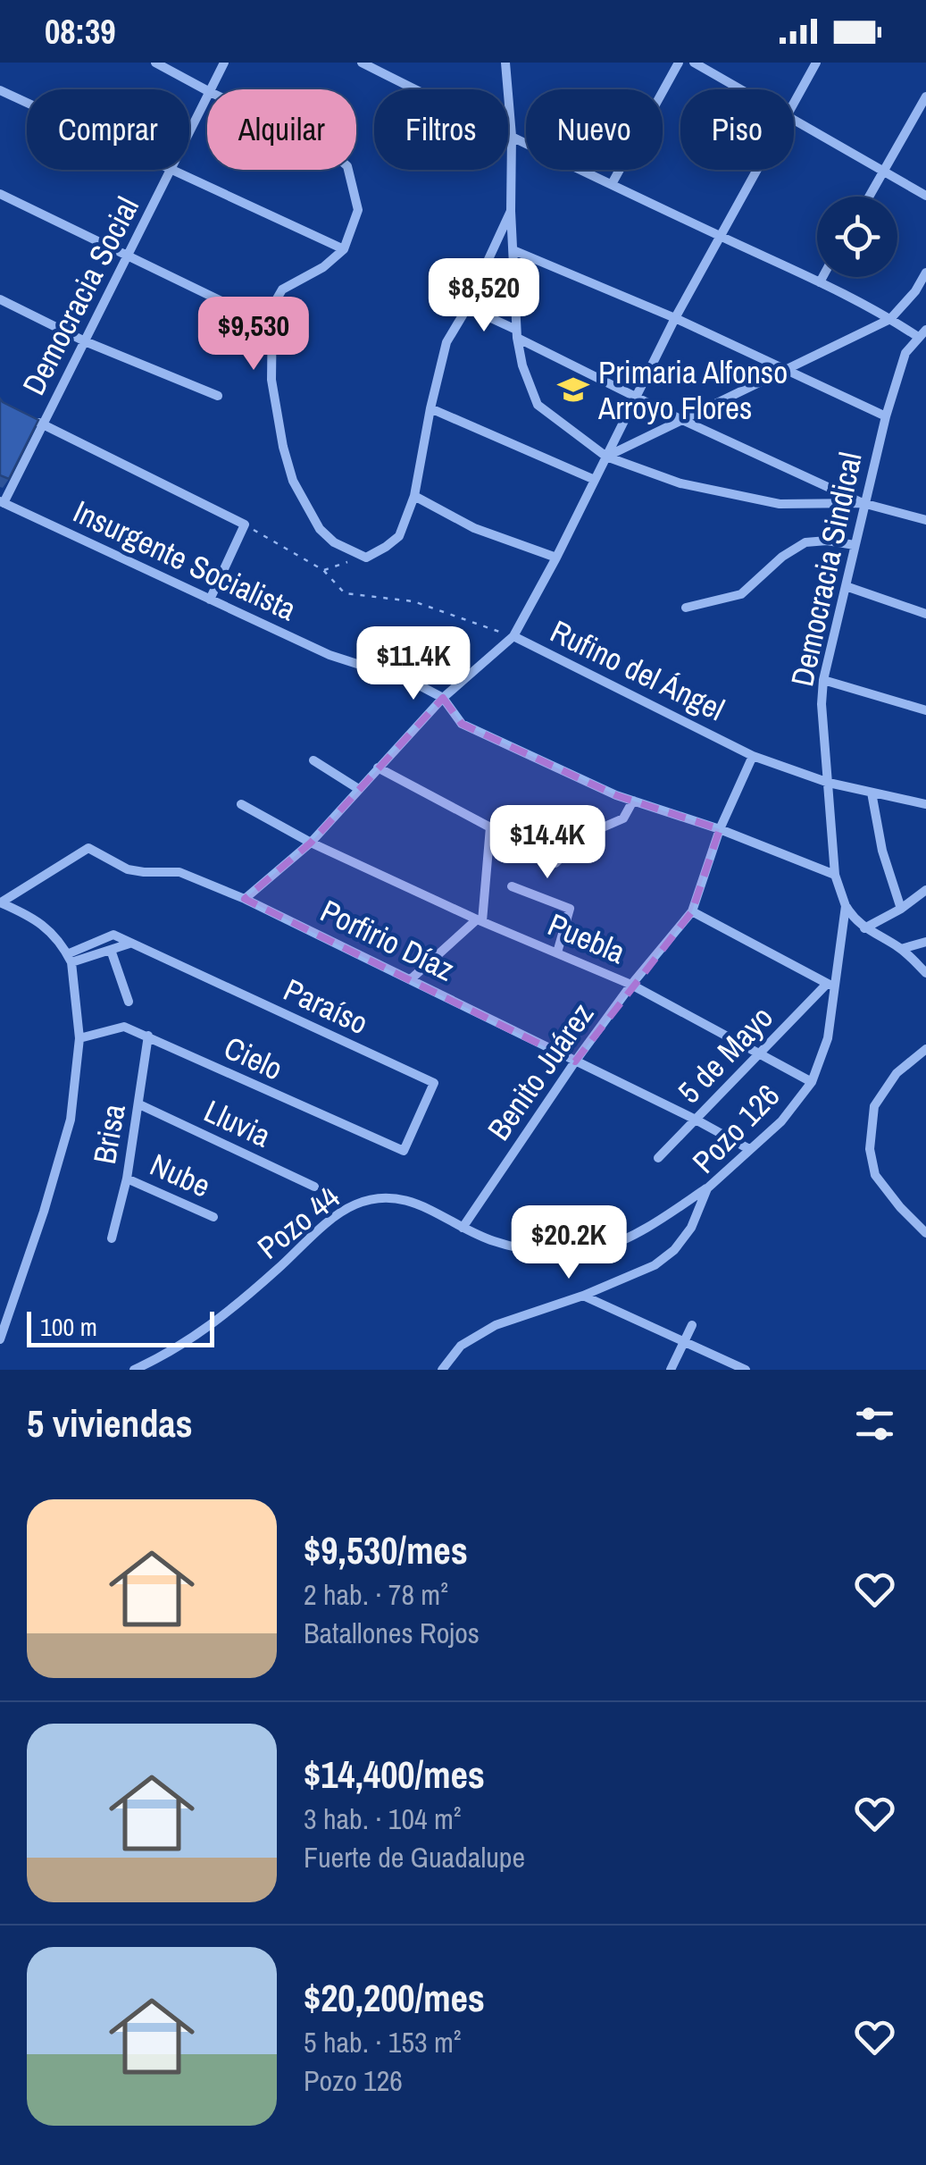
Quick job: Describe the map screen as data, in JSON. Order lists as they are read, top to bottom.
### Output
{
  "streets": {
    "street": [
      "Democracia Social",
      "Insurgente Socialista",
      "Democracia Sindical",
      "Rufino del Ángel",
      "Puebla",
      "Porfirio Díaz",
      "Paraíso",
      "5 de Mayo",
      "Cielo",
      "Benito Juárez",
      "Lluvia",
      "Pozo 126",
      "Brisa",
      "Nube",
      "Pozo 44"
    ]
  },
  "crossings": [
    ["Democracia Social", "Insurgente Socialista"],
    ["Insurgente Socialista", "Democracia Sindical"],
    ["Insurgente Socialista", "Benito Juárez"],
    ["Democracia Sindical", "Rufino del Ángel"],
    ["Democracia Sindical", "5 de Mayo"],
    ["Democracia Sindical", "Pozo 126"],
    ["Rufino del Ángel", "Benito Juárez"],
    ["Puebla", "5 de Mayo"],
    ["Puebla", "Benito Juárez"],
    ["Puebla", "Pozo 126"],
    ["Porfirio Díaz", "5 de Mayo"],
    ["Porfirio Díaz", "Benito Juárez"],
    ["Porfirio Díaz", "Pozo 126"],
    ["Paraíso", "Cielo"],
    ["5 de Mayo", "Pozo 126"],
    ["Cielo", "Brisa"],
    ["Benito Juárez", "Pozo 44"],
    ["Lluvia", "Brisa"],
    ["Pozo 126", "Pozo 44"],
    ["Brisa", "Nube"]
  ],
  "places": {
    "school or university": ["Primaria Alfonso Arroyo Flores"]
  },
  "scale_bar": "100 m",
  "page": {
    "status": "08:39",
    "chip": [
      "Comprar",
      "Alquilar",
      "Filtros",
      "Nuevo",
      "Piso"
    ],
    "price": [
      "$8,520",
      "$9,530",
      "$11.4K",
      "$14.4K",
      "$20.2K"
    ],
    "scale": "100 m",
    "heading": "5 viviendas",
    "list": [
      {
        "name": "$9,530/mes",
        "note": "2 hab. · 78 m² · Batallones Rojos"
      },
      {
        "name": "$14,400/mes",
        "note": "3 hab. · 104 m² · Fuerte de Guadalupe"
      },
      {
        "name": "$20,200/mes",
        "note": "5 hab. · 153 m² · Pozo 126"
      }
    ]
  }
}
